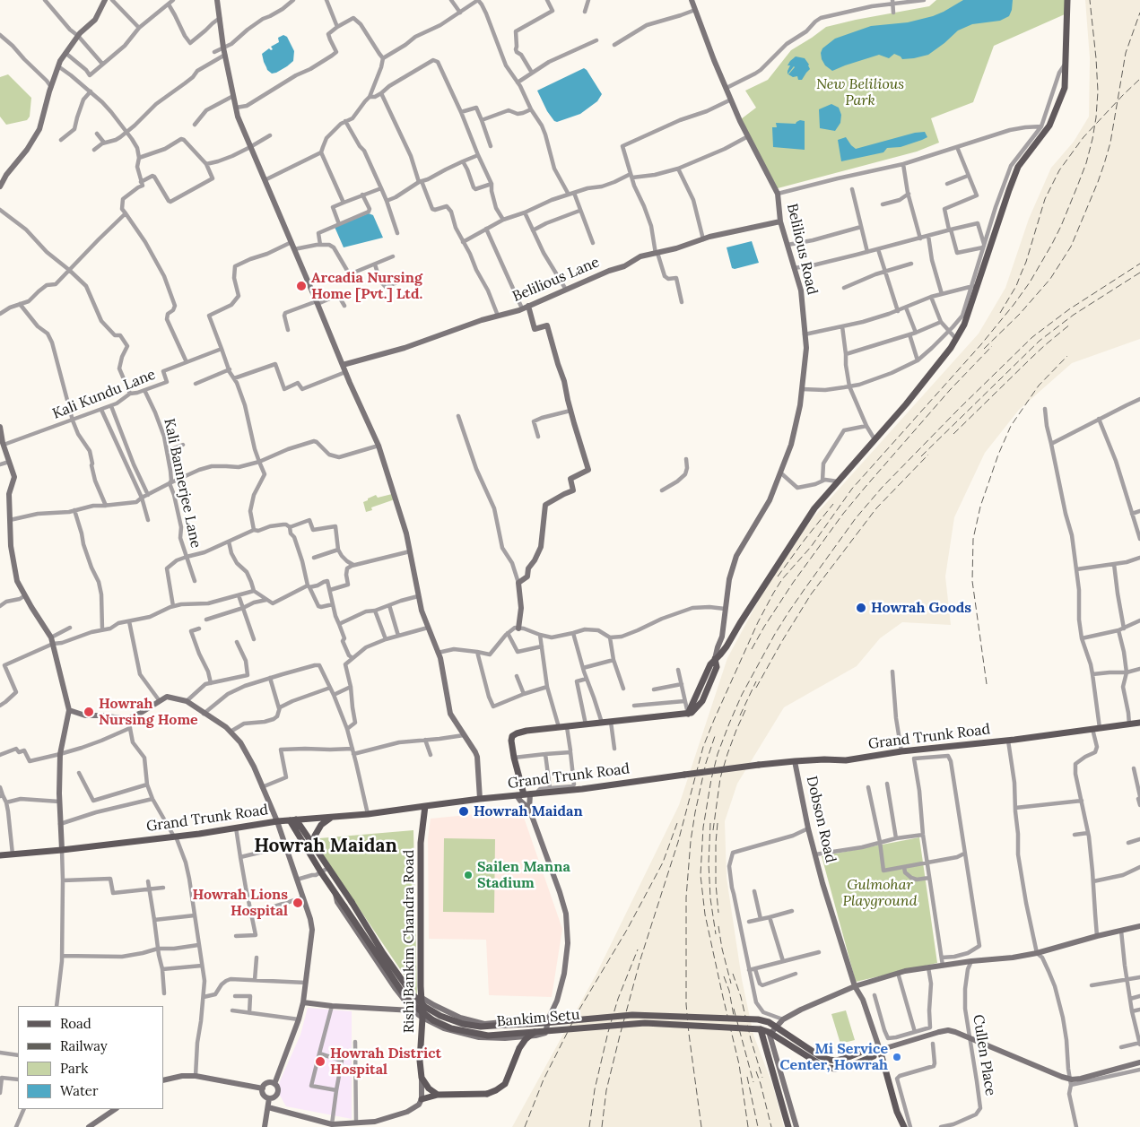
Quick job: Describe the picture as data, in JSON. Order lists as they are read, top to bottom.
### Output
{
  "streets": {
    "main road": [
      "Belilious Road",
      "Belilious Lane",
      "Grand Trunk Road",
      "Dobson Road",
      "Rishi Bankim Chandra Road",
      "Bankim Setu"
    ],
    "street": ["Kali Kundu Lane", "Kali Bannerjee Lane", "Cullen Place"]
  },
  "crossings": [
    ["Belilious Road", "Belilious Lane"],
    ["Kali Kundu Lane", "Kali Bannerjee Lane"],
    ["Grand Trunk Road", "Dobson Road"],
    ["Grand Trunk Road", "Rishi Bankim Chandra Road"],
    ["Grand Trunk Road", "Bankim Setu"],
    ["Dobson Road", "Bankim Setu"]
  ],
  "districts": ["Howrah Maidan"],
  "parks": ["New Belilious Park", "Gulmohar Playground"],
  "places": [
    "Arcadia Nursing Home [Pvt.] Ltd.",
    "Howrah Goods",
    "Howrah Nursing Home",
    "Howrah Maidan",
    "Sailen Manna Stadium",
    "Howrah Lions Hospital",
    "Mi Service Center, Howrah",
    "Howrah District Hospital"
  ],
  "legend": [
    "Road",
    "Railway",
    "Park",
    "Water"
  ]
}
